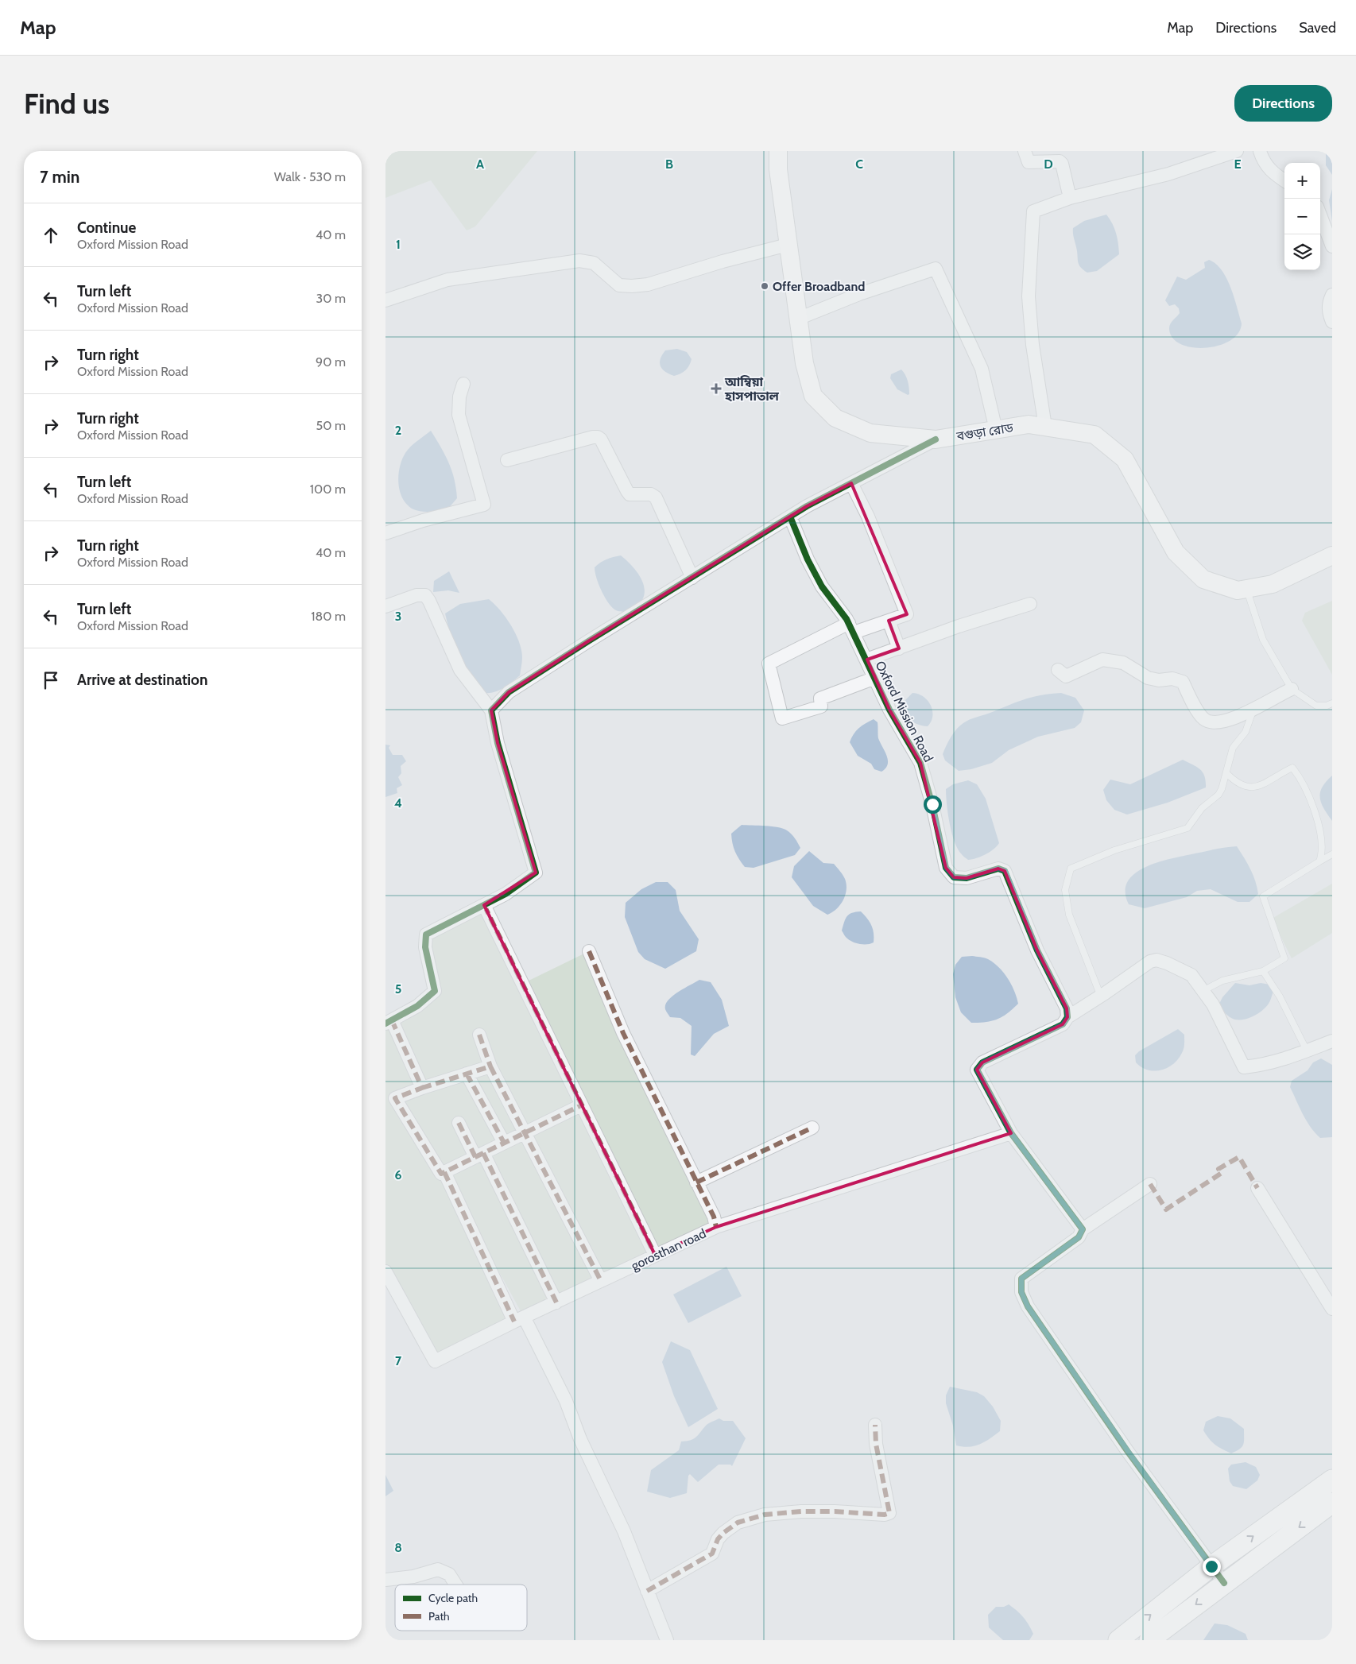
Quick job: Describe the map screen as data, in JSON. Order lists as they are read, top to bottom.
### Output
{
  "streets": {
    "main road": ["বগুড়া রোড"],
    "street": ["Oxford Mission Road", "gorosthan road"]
  },
  "places": {
    "other": ["Offer Broadband"],
    "health": ["আম্বিয়া হাসপাতাল"]
  },
  "legend": ["Cycle path", "Path"],
  "page": {
    "header": "Map",
    "nav": ["Map", "Directions", "Saved"],
    "buttons": "Directions",
    "title": "Find us",
    "heading": ["7 min", "Walk · 530 m"],
    "map_buttons": ["+", "−"],
    "list": [
      ["Continue", "Oxford Mission Road", "40 m"],
      ["Turn left", "Oxford Mission Road", "30 m"],
      ["Turn right", "Oxford Mission Road", "90 m"],
      ["Turn right", "Oxford Mission Road", "50 m"],
      ["Turn left", "Oxford Mission Road", "100 m"],
      ["Turn right", "Oxford Mission Road", "40 m"],
      ["Turn left", "Oxford Mission Road", "180 m"],
      "Arrive at destination"
    ]
  },
  "grid": {
    "columns": [
      "A",
      "B",
      "C",
      "D",
      "E"
    ],
    "rows": [
      "1",
      "2",
      "3",
      "4",
      "5",
      "6",
      "7",
      "8"
    ]
  }
}
